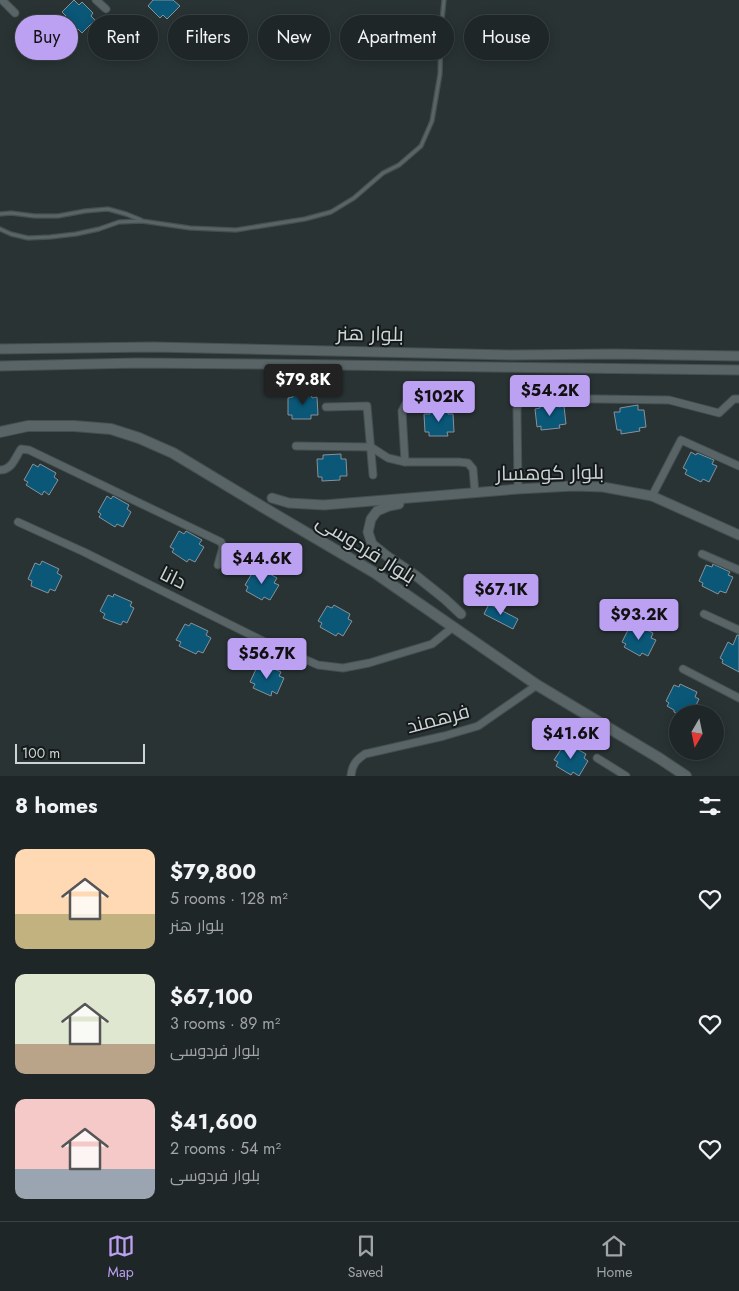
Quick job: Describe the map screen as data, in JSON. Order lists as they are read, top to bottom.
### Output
{
  "streets": {
    "main road": ["بلوار فردوسی"],
    "street": [
      "بلوار هنر",
      "بلوار کوهسار",
      "دانا",
      "فرهمند"
    ]
  },
  "crossings": [
    ["بلوار فردوسی", "دانا"],
    ["بلوار فردوسی", "فرهمند"]
  ],
  "scale_bar": "100 m",
  "north": "bottom",
  "page": {
    "chip": [
      "Buy",
      "Rent",
      "Filters",
      "New",
      "Apartment",
      "House"
    ],
    "price": [
      "$79.8K",
      "$54.2K",
      "$102K",
      "$44.6K",
      "$67.1K",
      "$93.2K",
      "$56.7K",
      "$41.6K"
    ],
    "scale": "100 m",
    "heading": "8 homes",
    "list": [
      {
        "name": "$79,800",
        "note": "5 rooms · 128 m² · بلوار هنر"
      },
      {
        "name": "$67,100",
        "note": "3 rooms · 89 m² · بلوار فردوسی"
      },
      {
        "name": "$41,600",
        "note": "2 rooms · 54 m² · بلوار فردوسی"
      }
    ],
    "tabs": ["Map", "Saved", "Home"]
  }
}
